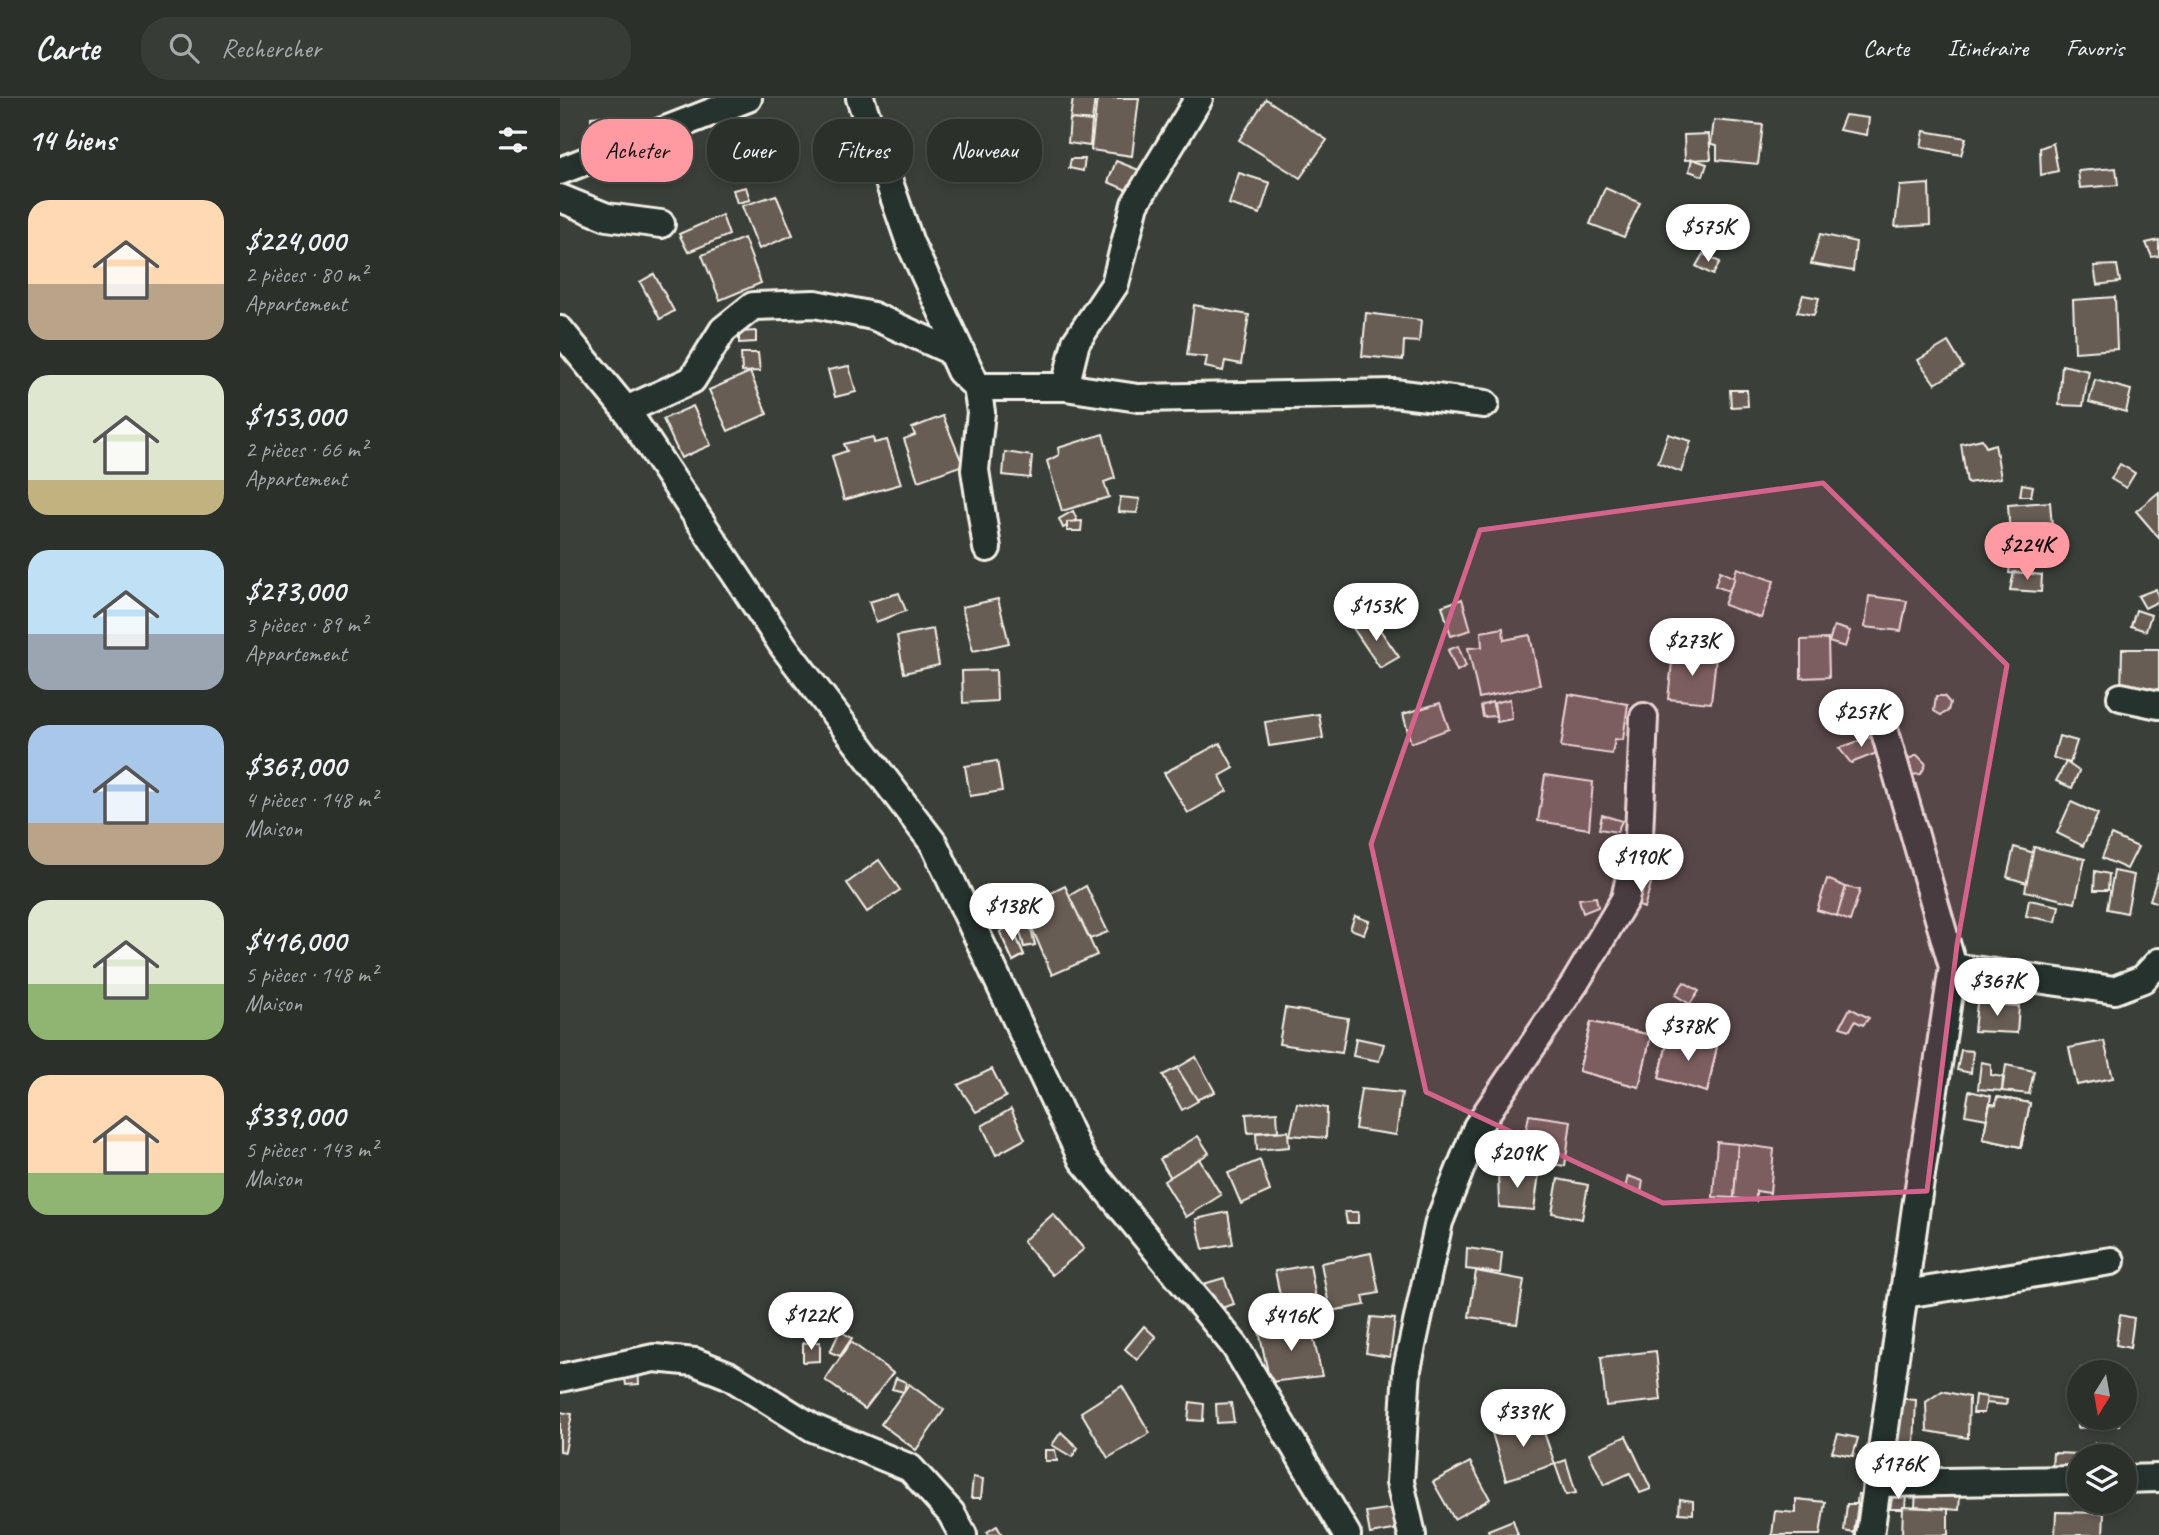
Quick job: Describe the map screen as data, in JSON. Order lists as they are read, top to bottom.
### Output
{
  "north": "bottom",
  "page": {
    "header": "Carte",
    "search": "Rechercher",
    "nav": ["Carte", "Itinéraire", "Favoris"],
    "heading": "14 biens",
    "chip": [
      "Acheter",
      "Louer",
      "Filtres",
      "Nouveau"
    ],
    "list": [
      {
        "name": "$224,000",
        "note": "2 pièces · 80 m² · Appartement"
      },
      {
        "name": "$153,000",
        "note": "2 pièces · 66 m² · Appartement"
      },
      {
        "name": "$273,000",
        "note": "3 pièces · 89 m² · Appartement"
      },
      {
        "name": "$367,000",
        "note": "4 pièces · 148 m² · Maison"
      },
      {
        "name": "$416,000",
        "note": "5 pièces · 148 m² · Maison"
      },
      {
        "name": "$339,000",
        "note": "5 pièces · 143 m² · Maison"
      }
    ],
    "price": [
      "$575K",
      "$224K",
      "$153K",
      "$273K",
      "$257K",
      "$190K",
      "$138K",
      "$367K",
      "$378K",
      "$209K",
      "$122K",
      "$416K",
      "$339K",
      "$176K"
    ]
  }
}
